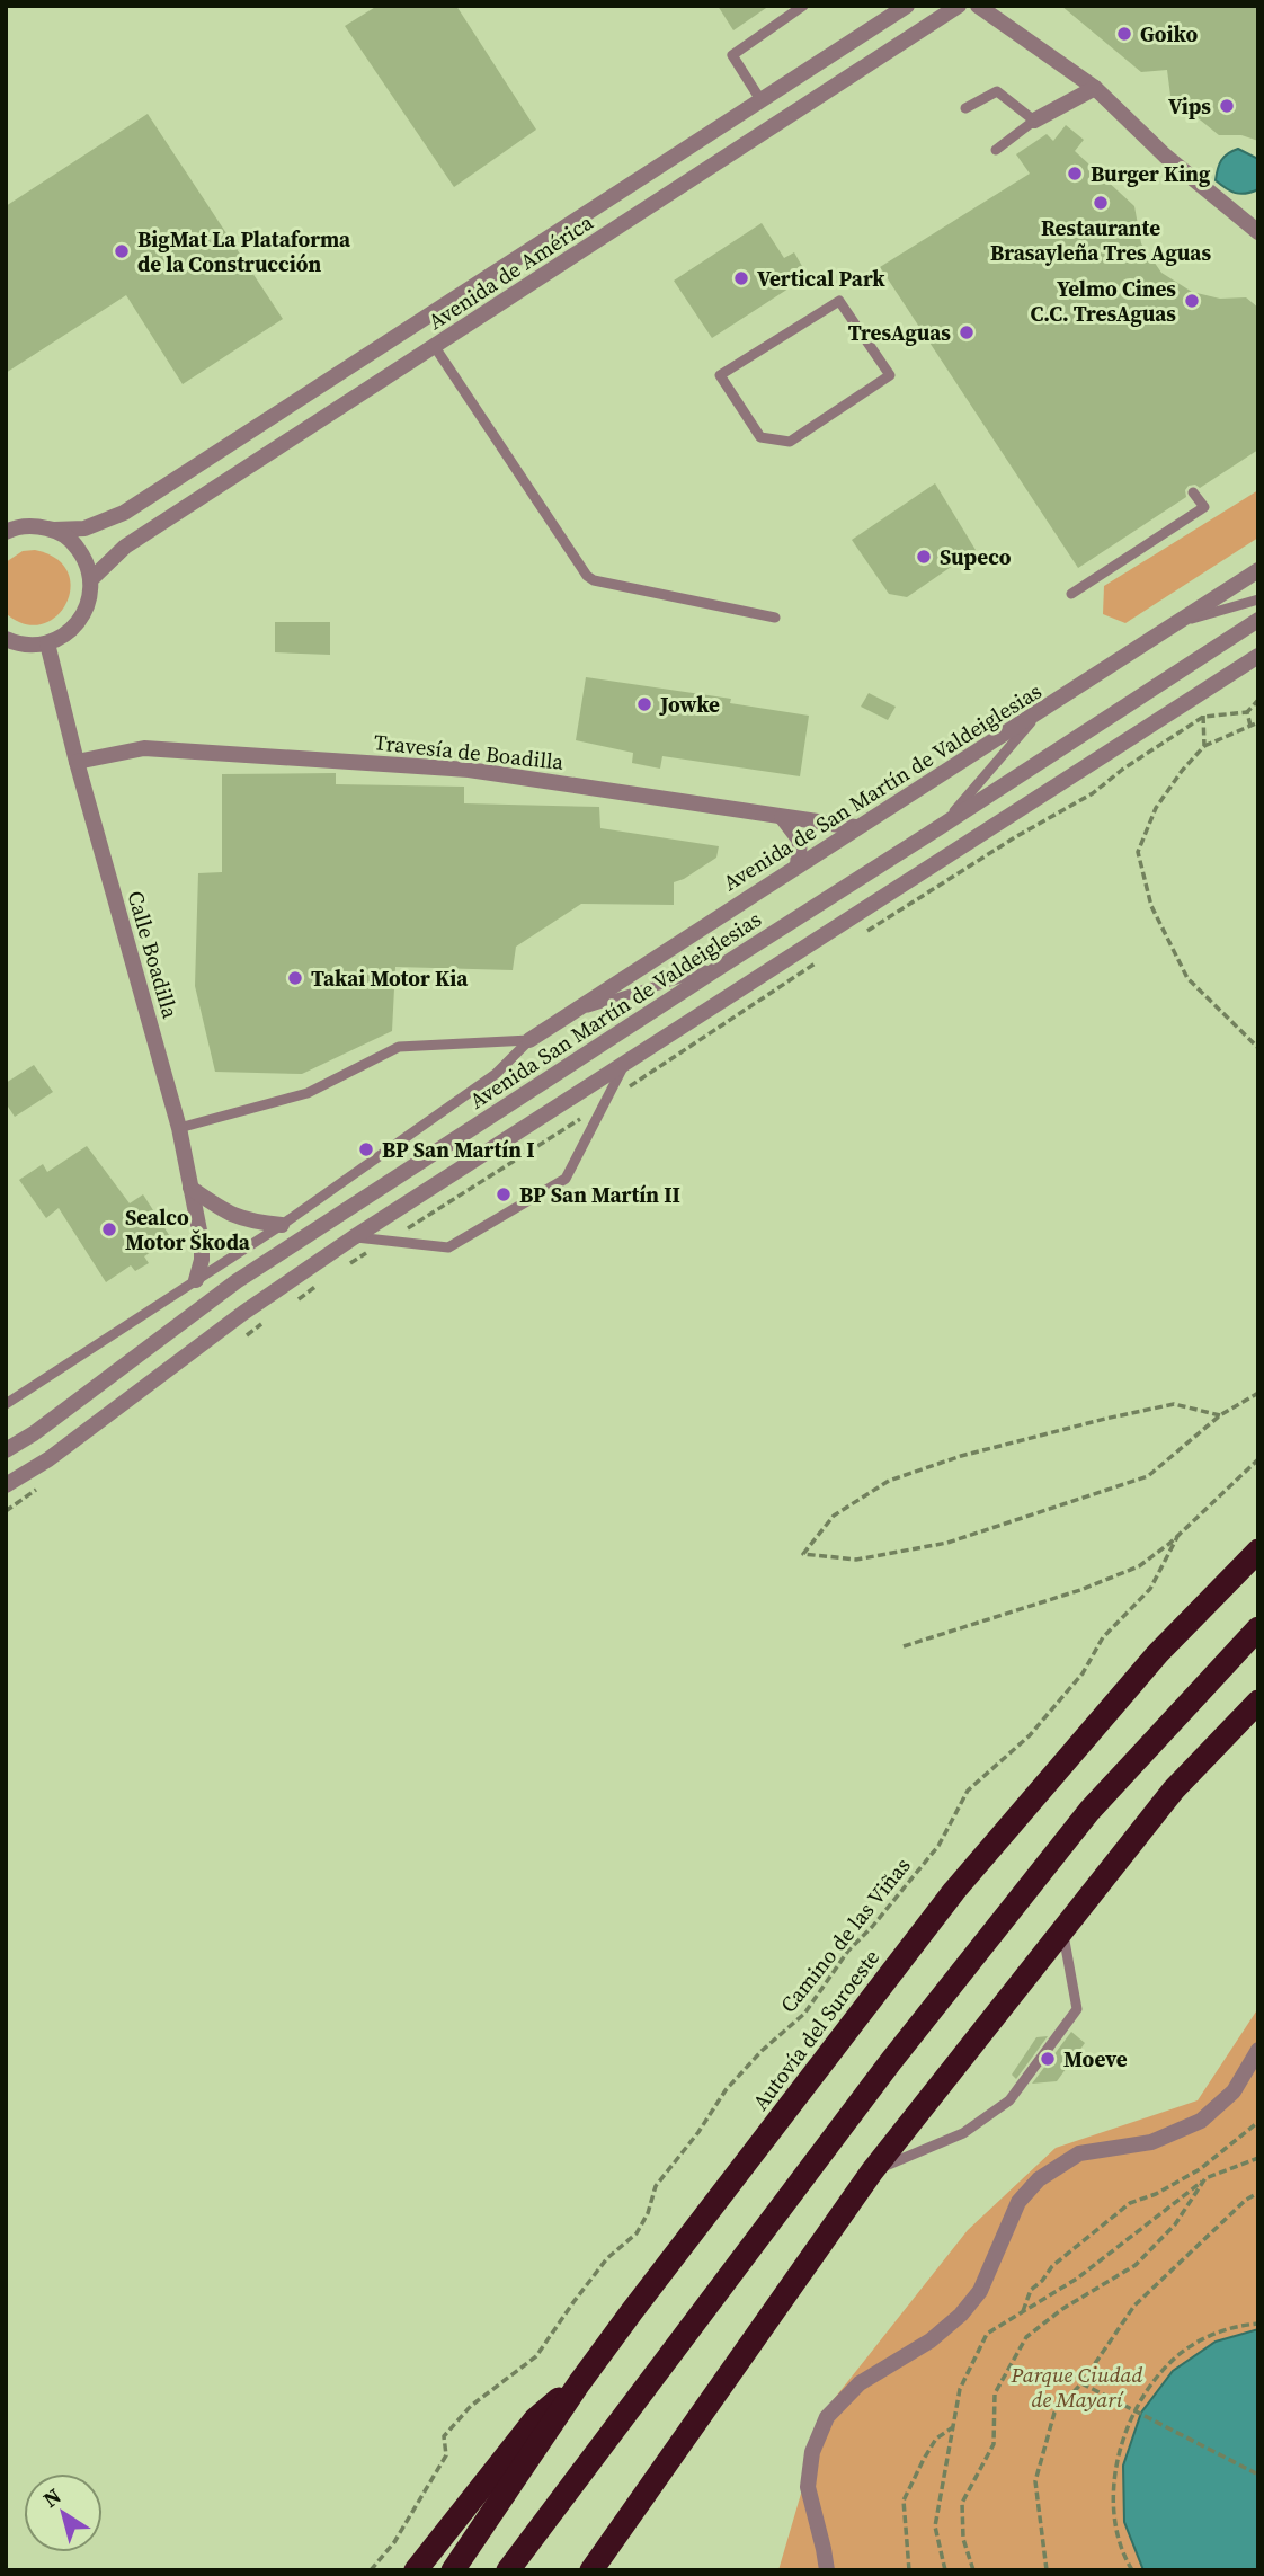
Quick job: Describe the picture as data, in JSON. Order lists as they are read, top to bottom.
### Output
{
  "streets": {
    "highway": ["Autovía del Suroeste"],
    "street": [
      "Avenida de América",
      "Travesía de Boadilla",
      "Avenida de San Martín de Valdeiglesias",
      "Calle Boadilla",
      "Avenida San Martín de Valdeiglesias"
    ],
    "path": ["Camino de las Viñas"]
  },
  "crossings": [
    ["Travesía de Boadilla", "Avenida de San Martín de Valdeiglesias"],
    ["Travesía de Boadilla", "Calle Boadilla"]
  ],
  "parks": ["Parque Ciudad de Mayarí"],
  "places": [
    "Goiko",
    "Vips",
    "Burger King",
    "Restaurante Brasayleña Tres Aguas",
    "BigMat La Plataforma de la Construcción",
    "Vertical Park",
    "Yelmo Cines C.C. TresAguas",
    "TresAguas",
    "Supeco",
    "Jowke",
    "Takai Motor Kia",
    "BP San Martín I",
    "BP San Martín II",
    "Sealco Motor Škoda",
    "Moeve"
  ],
  "north": "top left"
}
